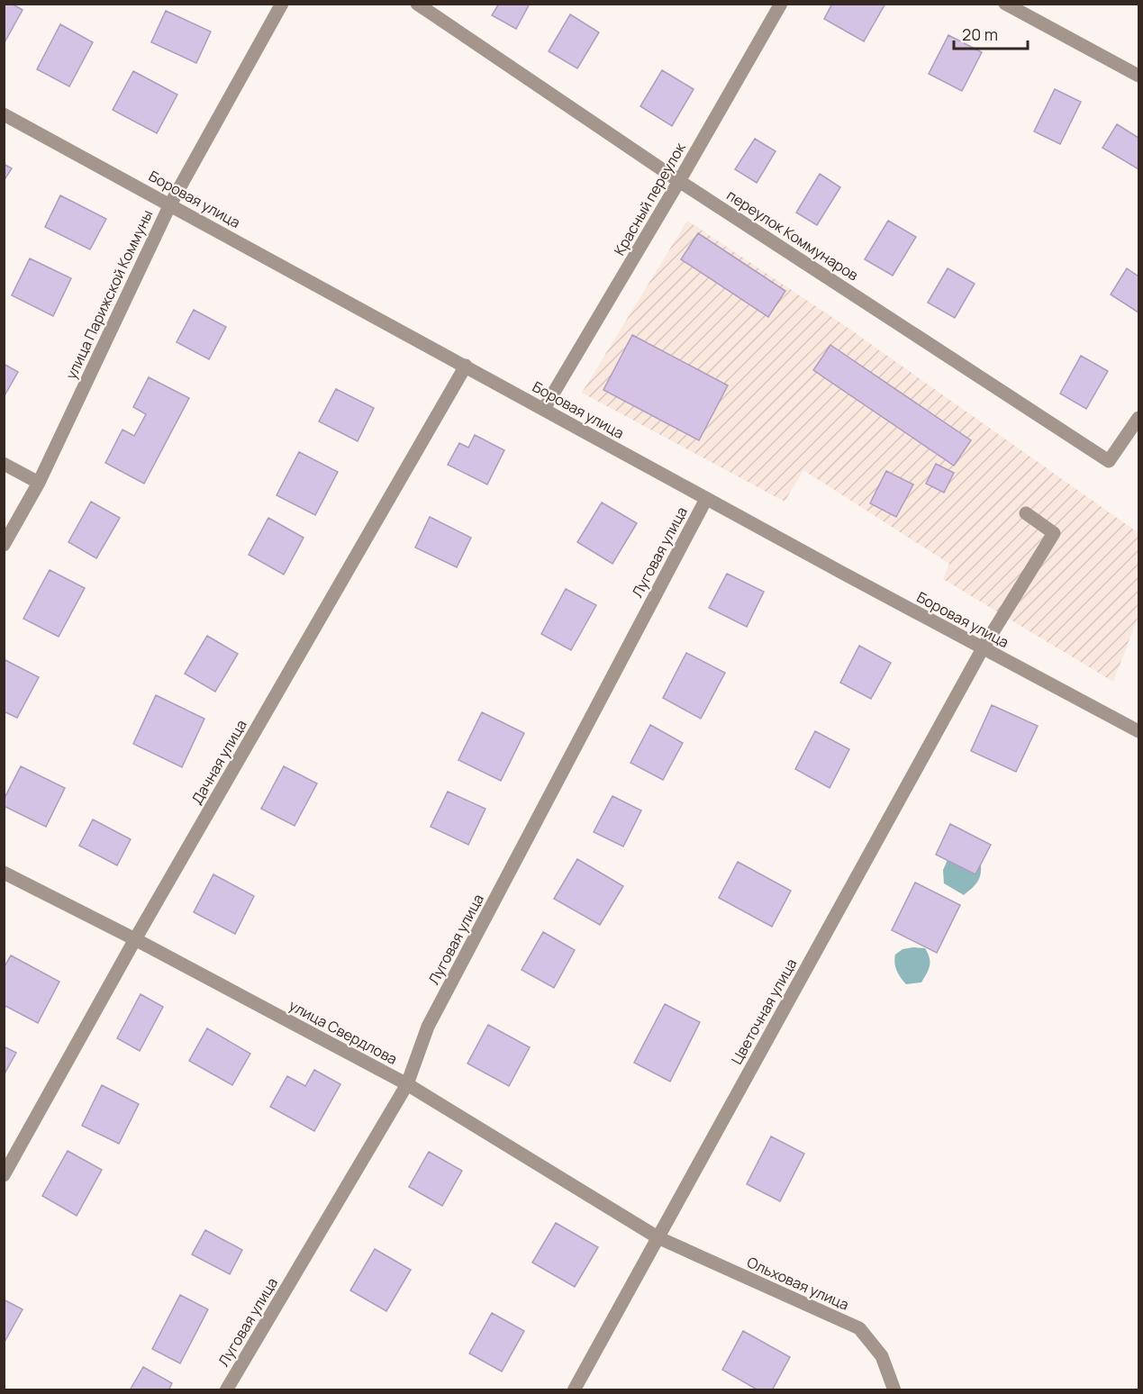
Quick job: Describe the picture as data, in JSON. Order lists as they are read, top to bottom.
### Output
{
  "streets": {
    "street": [
      "Боровая улица",
      "Красный переулок",
      "переулок Коммунаров",
      "улица Парижской Коммуны",
      "Луговая улица",
      "Дачная улица",
      "Цветочная улица",
      "улица Свердлова",
      "Ольховая улица"
    ]
  },
  "crossings": [
    ["Боровая улица", "Красный переулок"],
    ["Боровая улица", "улица Парижской Коммуны"],
    ["Боровая улица", "Луговая улица"],
    ["Боровая улица", "Дачная улица"],
    ["Боровая улица", "Цветочная улица"],
    ["Красный переулок", "переулок Коммунаров"],
    ["Луговая улица", "улица Свердлова"],
    ["Дачная улица", "улица Свердлова"],
    ["Цветочная улица", "улица Свердлова"],
    ["Цветочная улица", "Ольховая улица"],
    ["улица Свердлова", "Ольховая улица"]
  ],
  "scale_bar": "20 m"
}
